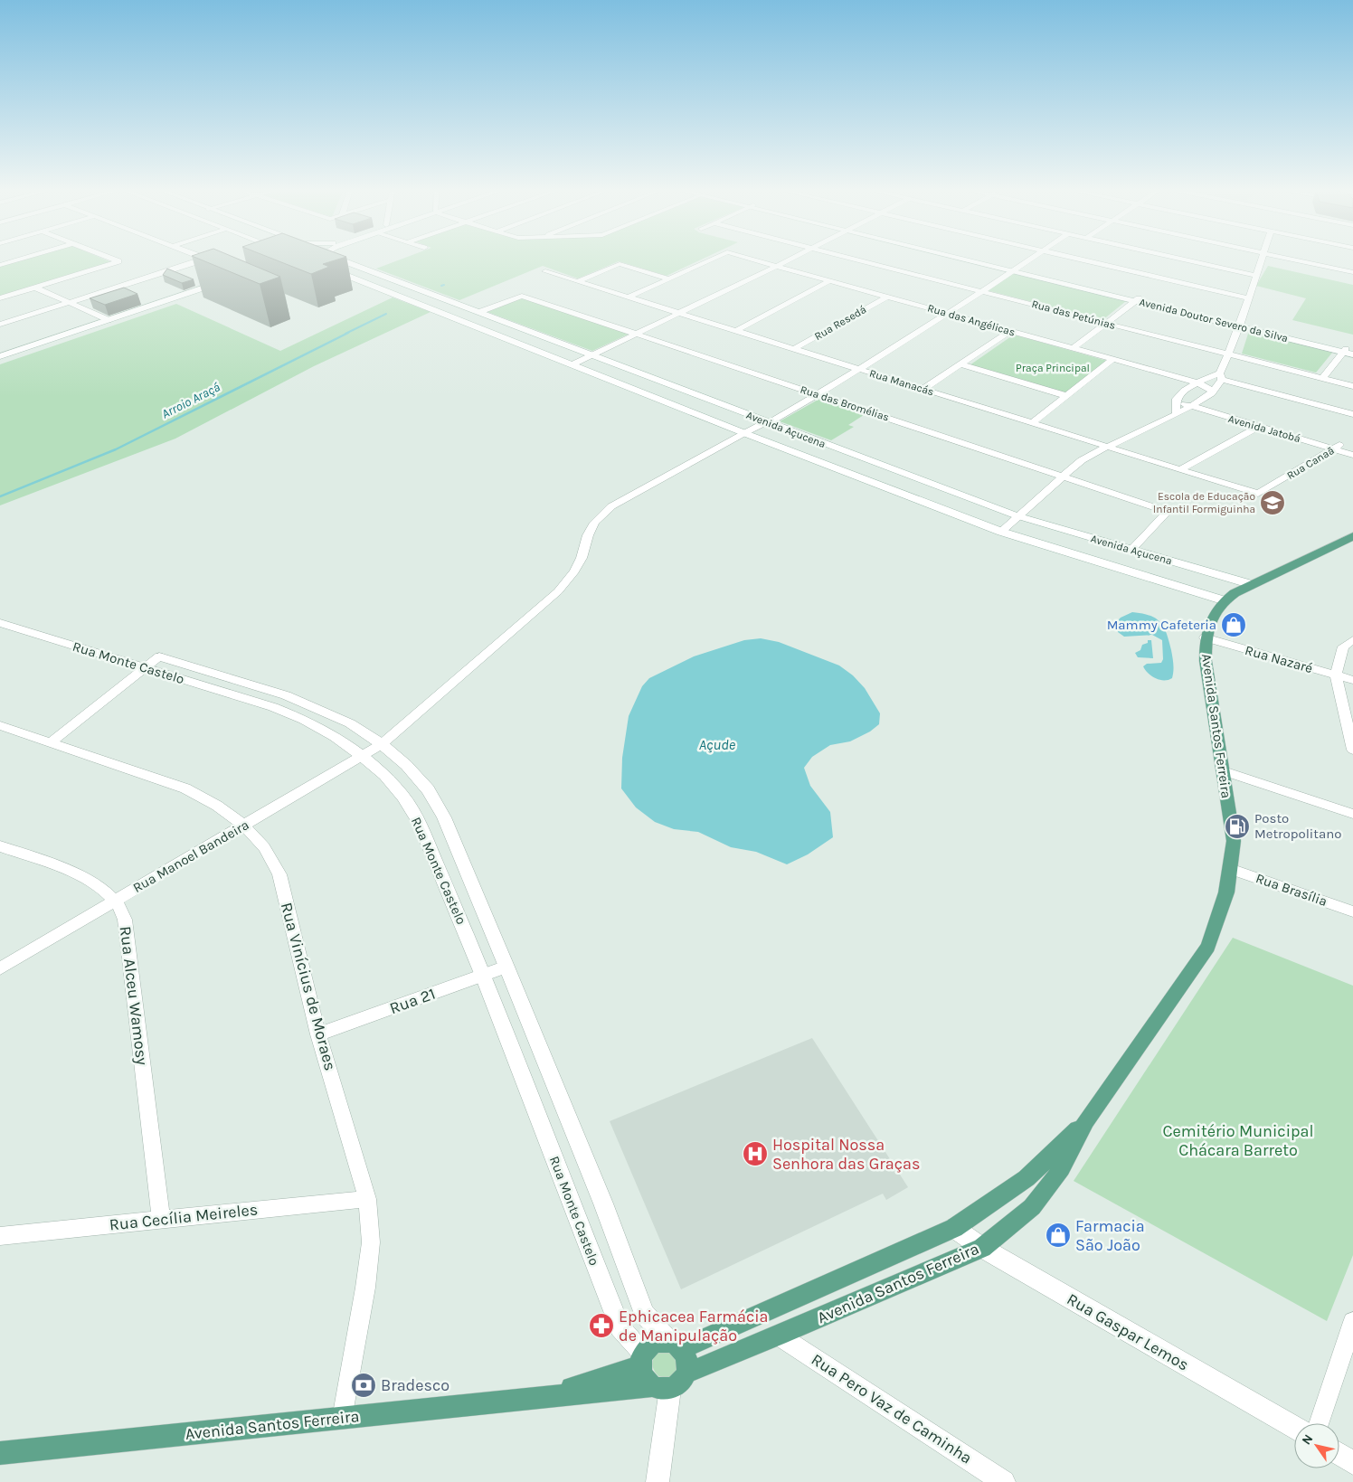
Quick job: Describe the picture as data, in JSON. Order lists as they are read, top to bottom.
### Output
{
  "streets": {
    "main road": [
      "Avenida Doutor Severo da Silva",
      "Avenida Açucena",
      "Rua Monte Castelo",
      "Avenida Santos Ferreira",
      "Rua Gaspar Lemos",
      "Rua Pero Vaz de Caminha"
    ],
    "street": [
      "Rua das Petúnias",
      "Rua das Angélicas",
      "Rua Resedá",
      "Rua Manacás",
      "Rua das Bromélias",
      "Avenida Jatobá",
      "Rua Canaã",
      "Rua Nazaré",
      "Rua Manoel Bandeira",
      "Rua Brasília",
      "Rua Vinícius de Moraes",
      "Rua Alceu Wamosy",
      "Rua 21",
      "Rua Cecília Meireles"
    ]
  },
  "crossings": [
    ["Rua das Petúnias", "Rua Manoel Bandeira"],
    ["Rua das Angélicas", "Rua Resedá"],
    ["Rua das Angélicas", "Rua Manoel Bandeira"],
    ["Avenida Doutor Severo da Silva", "Rua Manoel Bandeira"],
    ["Rua Resedá", "Rua Manacás"],
    ["Rua Manacás", "Rua Canaã"],
    ["Rua Manacás", "Rua Manoel Bandeira"],
    ["Rua das Bromélias", "Avenida Açucena"],
    ["Rua das Bromélias", "Rua Manoel Bandeira"],
    ["Avenida Jatobá", "Rua Canaã"],
    ["Avenida Açucena", "Avenida Santos Ferreira"],
    ["Avenida Açucena", "Rua Manoel Bandeira"],
    ["Rua Nazaré", "Avenida Santos Ferreira"],
    ["Rua Monte Castelo", "Avenida Santos Ferreira"],
    ["Rua Monte Castelo", "Rua Manoel Bandeira"],
    ["Rua Monte Castelo", "Rua 21"],
    ["Avenida Santos Ferreira", "Rua Brasília"],
    ["Avenida Santos Ferreira", "Rua Vinícius de Moraes"],
    ["Avenida Santos Ferreira", "Rua Gaspar Lemos"],
    ["Avenida Santos Ferreira", "Rua Pero Vaz de Caminha"],
    ["Rua Manoel Bandeira", "Rua Vinícius de Moraes"],
    ["Rua Manoel Bandeira", "Rua Alceu Wamosy"],
    ["Rua Vinícius de Moraes", "Rua 21"],
    ["Rua Vinícius de Moraes", "Rua Cecília Meireles"],
    ["Rua Alceu Wamosy", "Rua Cecília Meireles"]
  ],
  "water": ["Arroio Araçá", "Açude"],
  "parks": ["Praça Principal", "Cemitério Municipal Chácara Barreto"],
  "places": {
    "school or university": ["Escola de Educação Infantil Formiguinha"],
    "shop": ["Mammy Cafeteria", "Farmacia São João"],
    "fuel station": ["Posto Metropolitano"],
    "hospital": ["Hospital Nossa Senhora das Graças"],
    "pharmacy": ["Ephicacea Farmácia de Manipulação"],
    "bank": ["Bradesco"]
  },
  "north": "top left"
}
